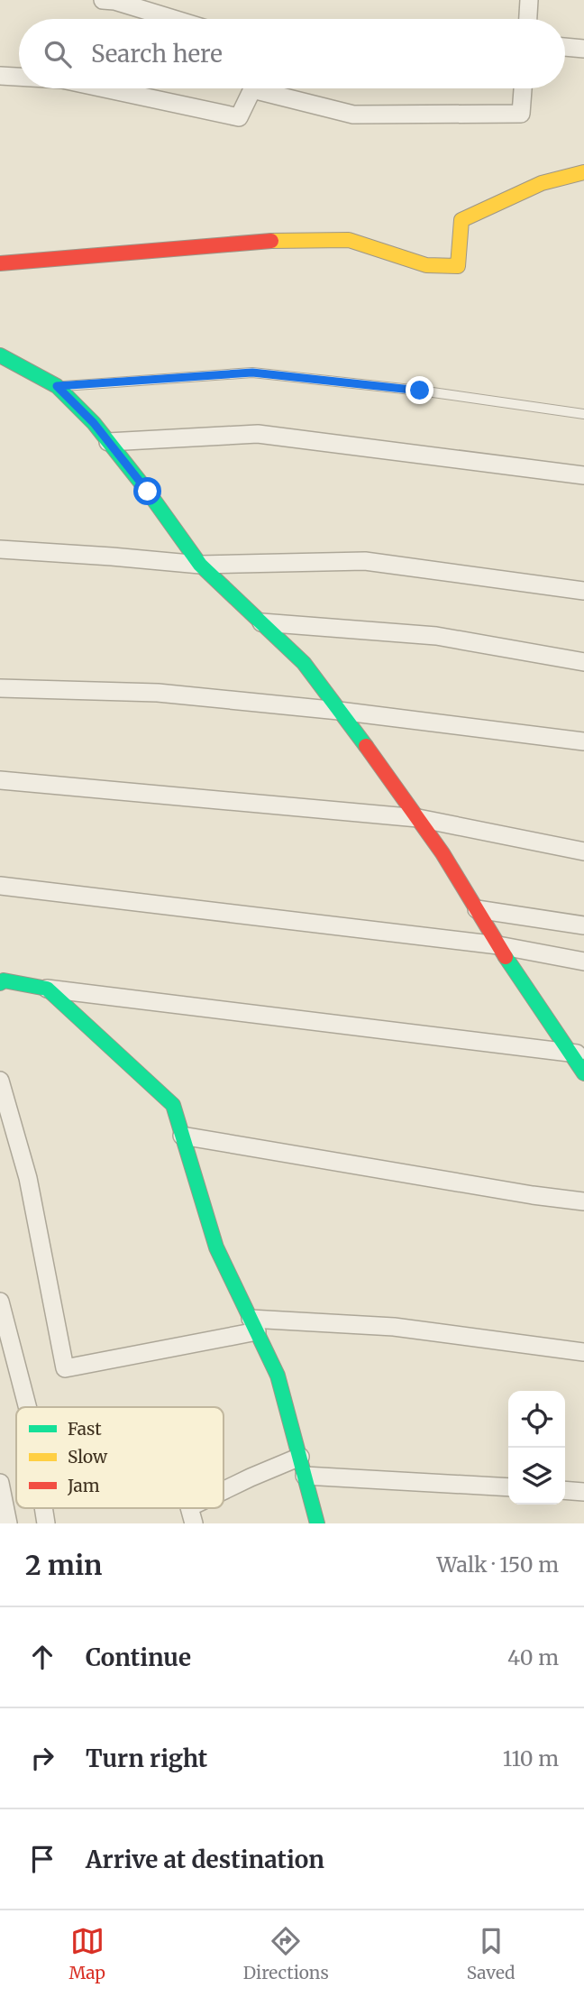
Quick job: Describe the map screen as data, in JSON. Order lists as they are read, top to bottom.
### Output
{
  "legend": ["Fast", "Slow", "Jam"],
  "page": {
    "search": "Search here",
    "heading": ["2 min", "Walk · 150 m"],
    "list": [
      ["Continue", "40 m"],
      ["Turn right", "110 m"],
      "Arrive at destination"
    ],
    "nav": ["Map", "Directions", "Saved"]
  }
}
